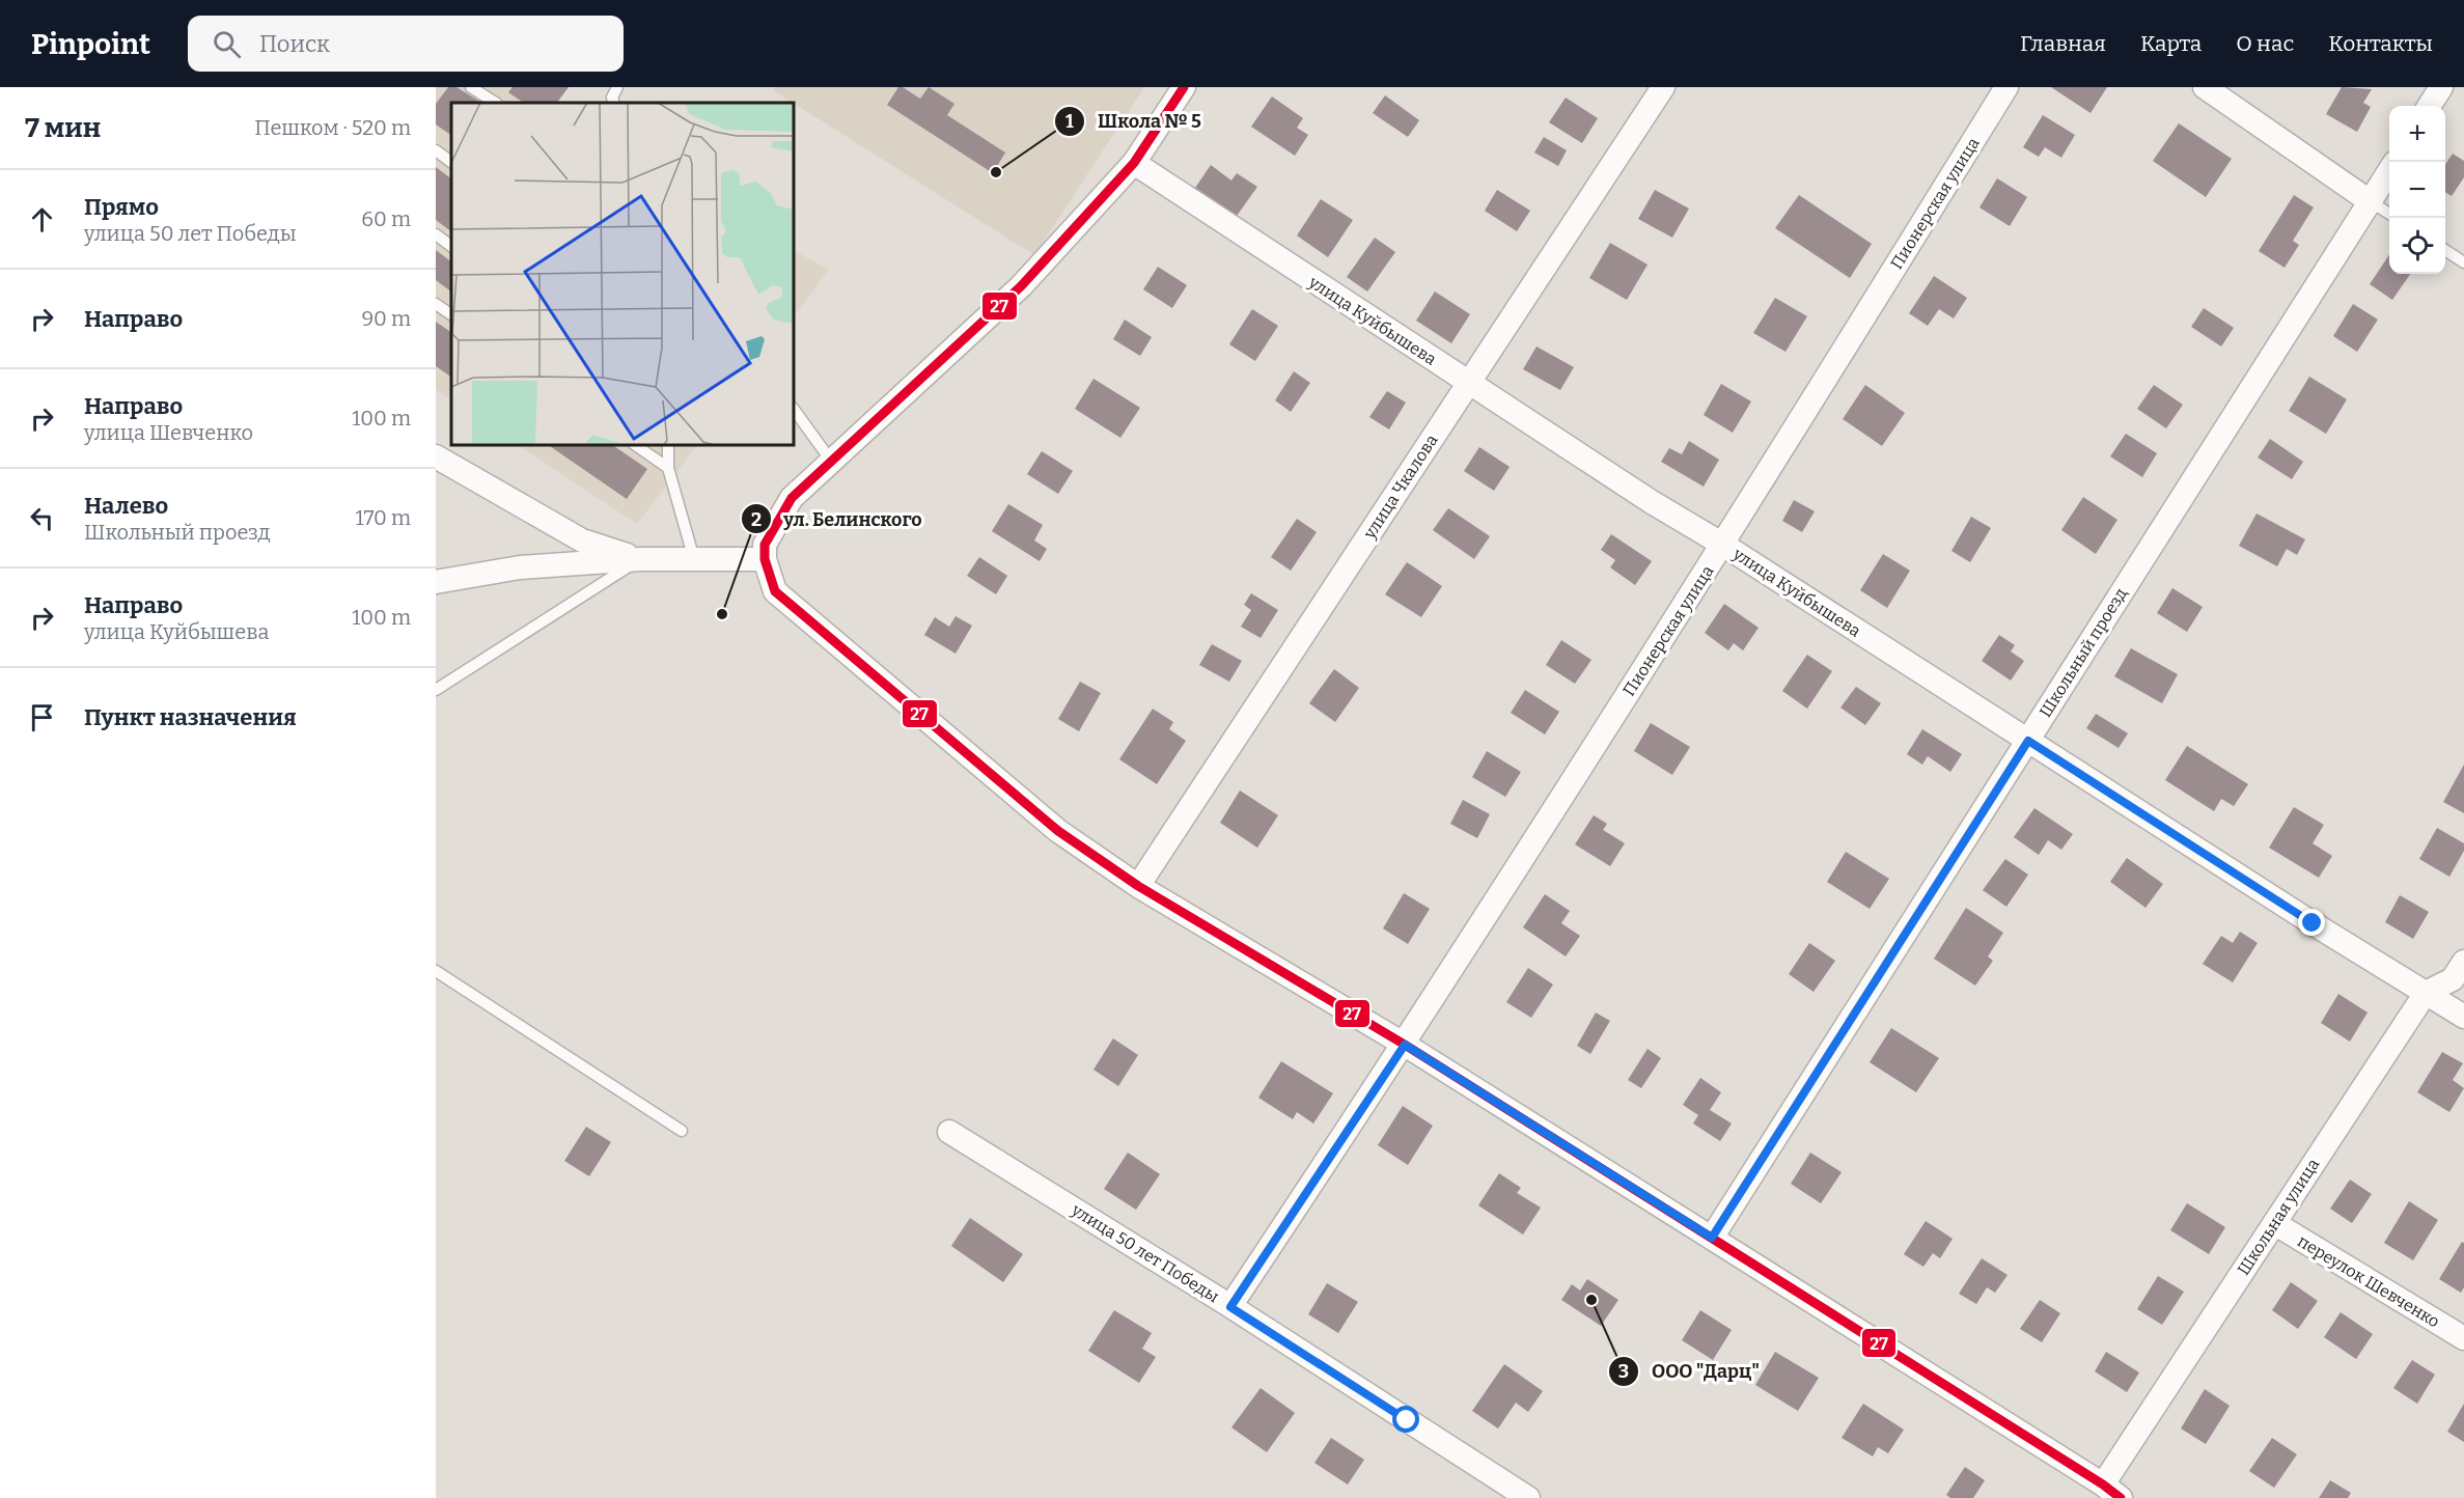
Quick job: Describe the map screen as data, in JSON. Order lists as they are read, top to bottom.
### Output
{
  "streets": {
    "street": [
      "Пионерская улица",
      "улица Куйбышева",
      "улица Чкалова",
      "Школьный проезд",
      "Школьная улица",
      "улица 50 лет Победы",
      "переулок Шевченко"
    ]
  },
  "crossings": [
    ["Пионерская улица", "улица Куйбышева"],
    ["Пионерская улица", "улица 50 лет Победы"],
    ["улица Куйбышева", "улица Чкалова"],
    ["улица Куйбышева", "Школьный проезд"],
    ["улица Куйбышева", "Школьная улица"],
    ["Школьная улица", "переулок Шевченко"]
  ],
  "places": ["Школа № 5", "ул. Белинского", "ООО \"Дарц\""],
  "lines": ["transit line 27"],
  "page": {
    "header": "Pinpoint",
    "search": "Поиск",
    "nav": [
      "Главная",
      "Карта",
      "О нас",
      "Контакты"
    ],
    "heading": ["7 мин", "Пешком · 520 m"],
    "map_buttons": ["+", "−"],
    "list": [
      ["Прямо", "улица 50 лет Победы", "60 m"],
      ["Направо", "90 m"],
      ["Направо", "улица Шевченко", "100 m"],
      ["Налево", "Школьный проезд", "170 m"],
      ["Направо", "улица Куйбышева", "100 m"],
      "Пункт назначения"
    ]
  }
}
